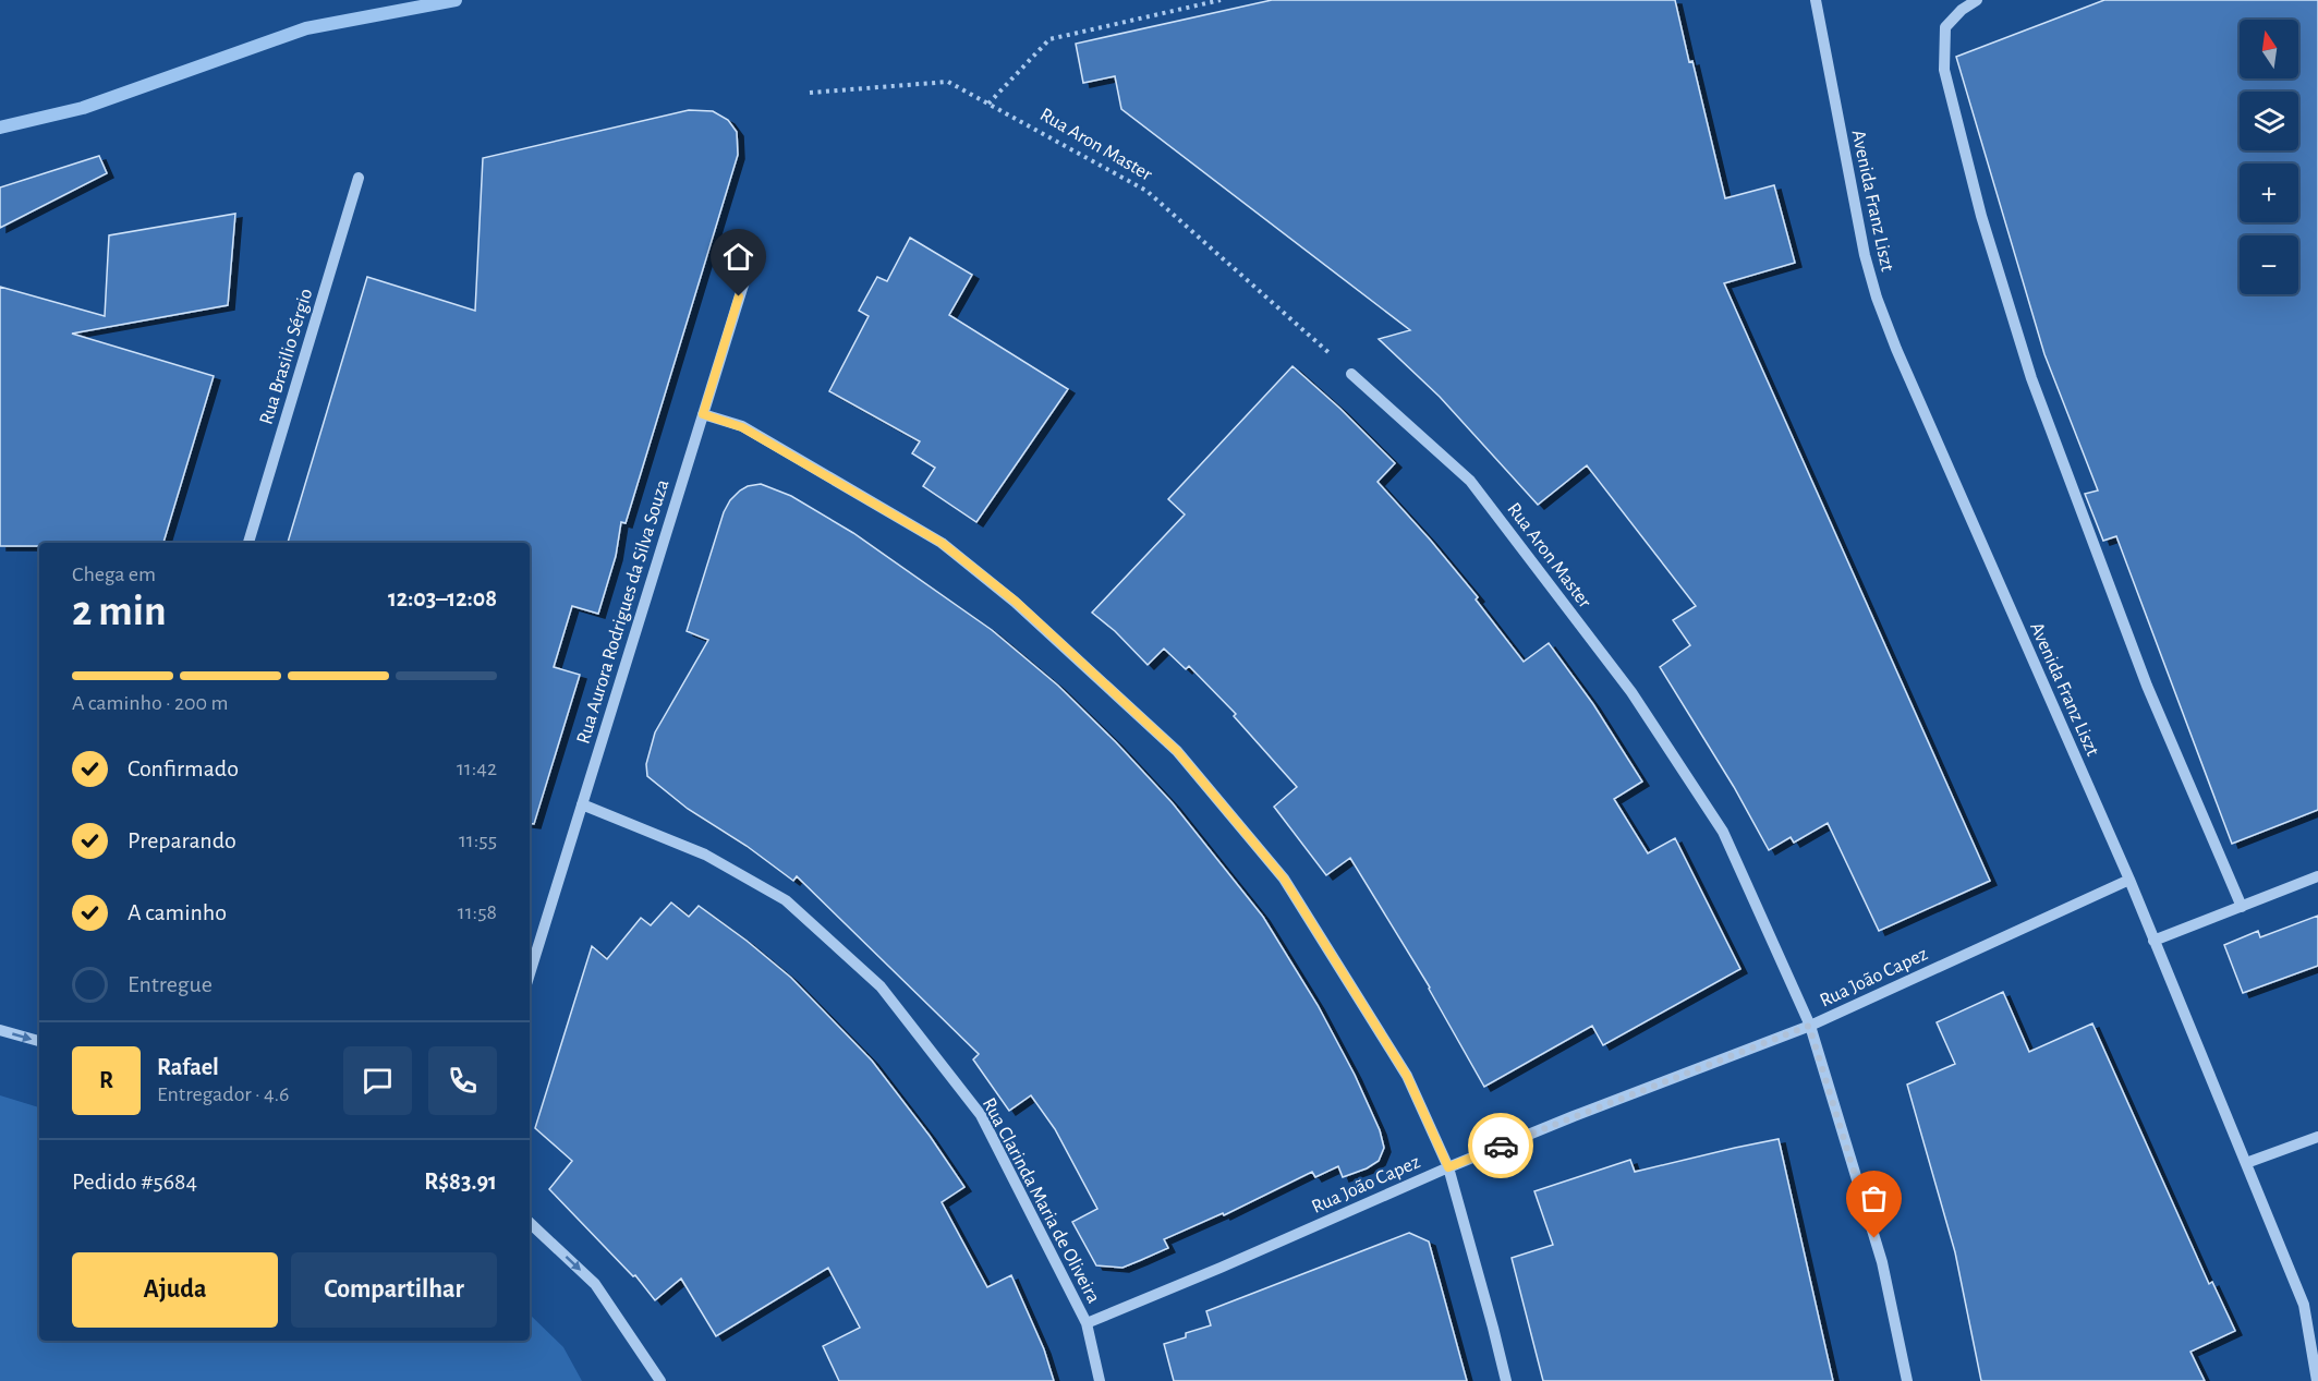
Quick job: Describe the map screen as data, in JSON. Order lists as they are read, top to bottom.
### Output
{
  "streets": {
    "street": [
      "Rua Aron Master",
      "Avenida Franz Liszt",
      "Rua Brasilio Sérgio",
      "Rua Aurora Rodrigues da Silva Souza",
      "Rua João Capez",
      "Rua Clarinda Maria de Oliveira"
    ]
  },
  "crossings": [
    ["Rua Aron Master", "Rua João Capez"],
    ["Avenida Franz Liszt", "Rua João Capez"],
    ["Rua Aurora Rodrigues da Silva Souza", "Rua Clarinda Maria de Oliveira"],
    ["Rua João Capez", "Rua Clarinda Maria de Oliveira"]
  ],
  "north": "top",
  "page": {
    "map_buttons": ["+", "−"],
    "heading": ["2 min", "Chega em", "12:03–12:08"],
    "panel": [
      "Rafael",
      "Entregador · 4.6",
      "Pedido #5684",
      "R$83.91"
    ],
    "bar": "A caminho · 200 m",
    "list": [
      ["Confirmado", "11:42"],
      ["Preparando", "11:55"],
      ["A caminho", "11:58"],
      "Entregue"
    ],
    "round": "R",
    "buttons": ["Ajuda", "Compartilhar"]
  }
}
